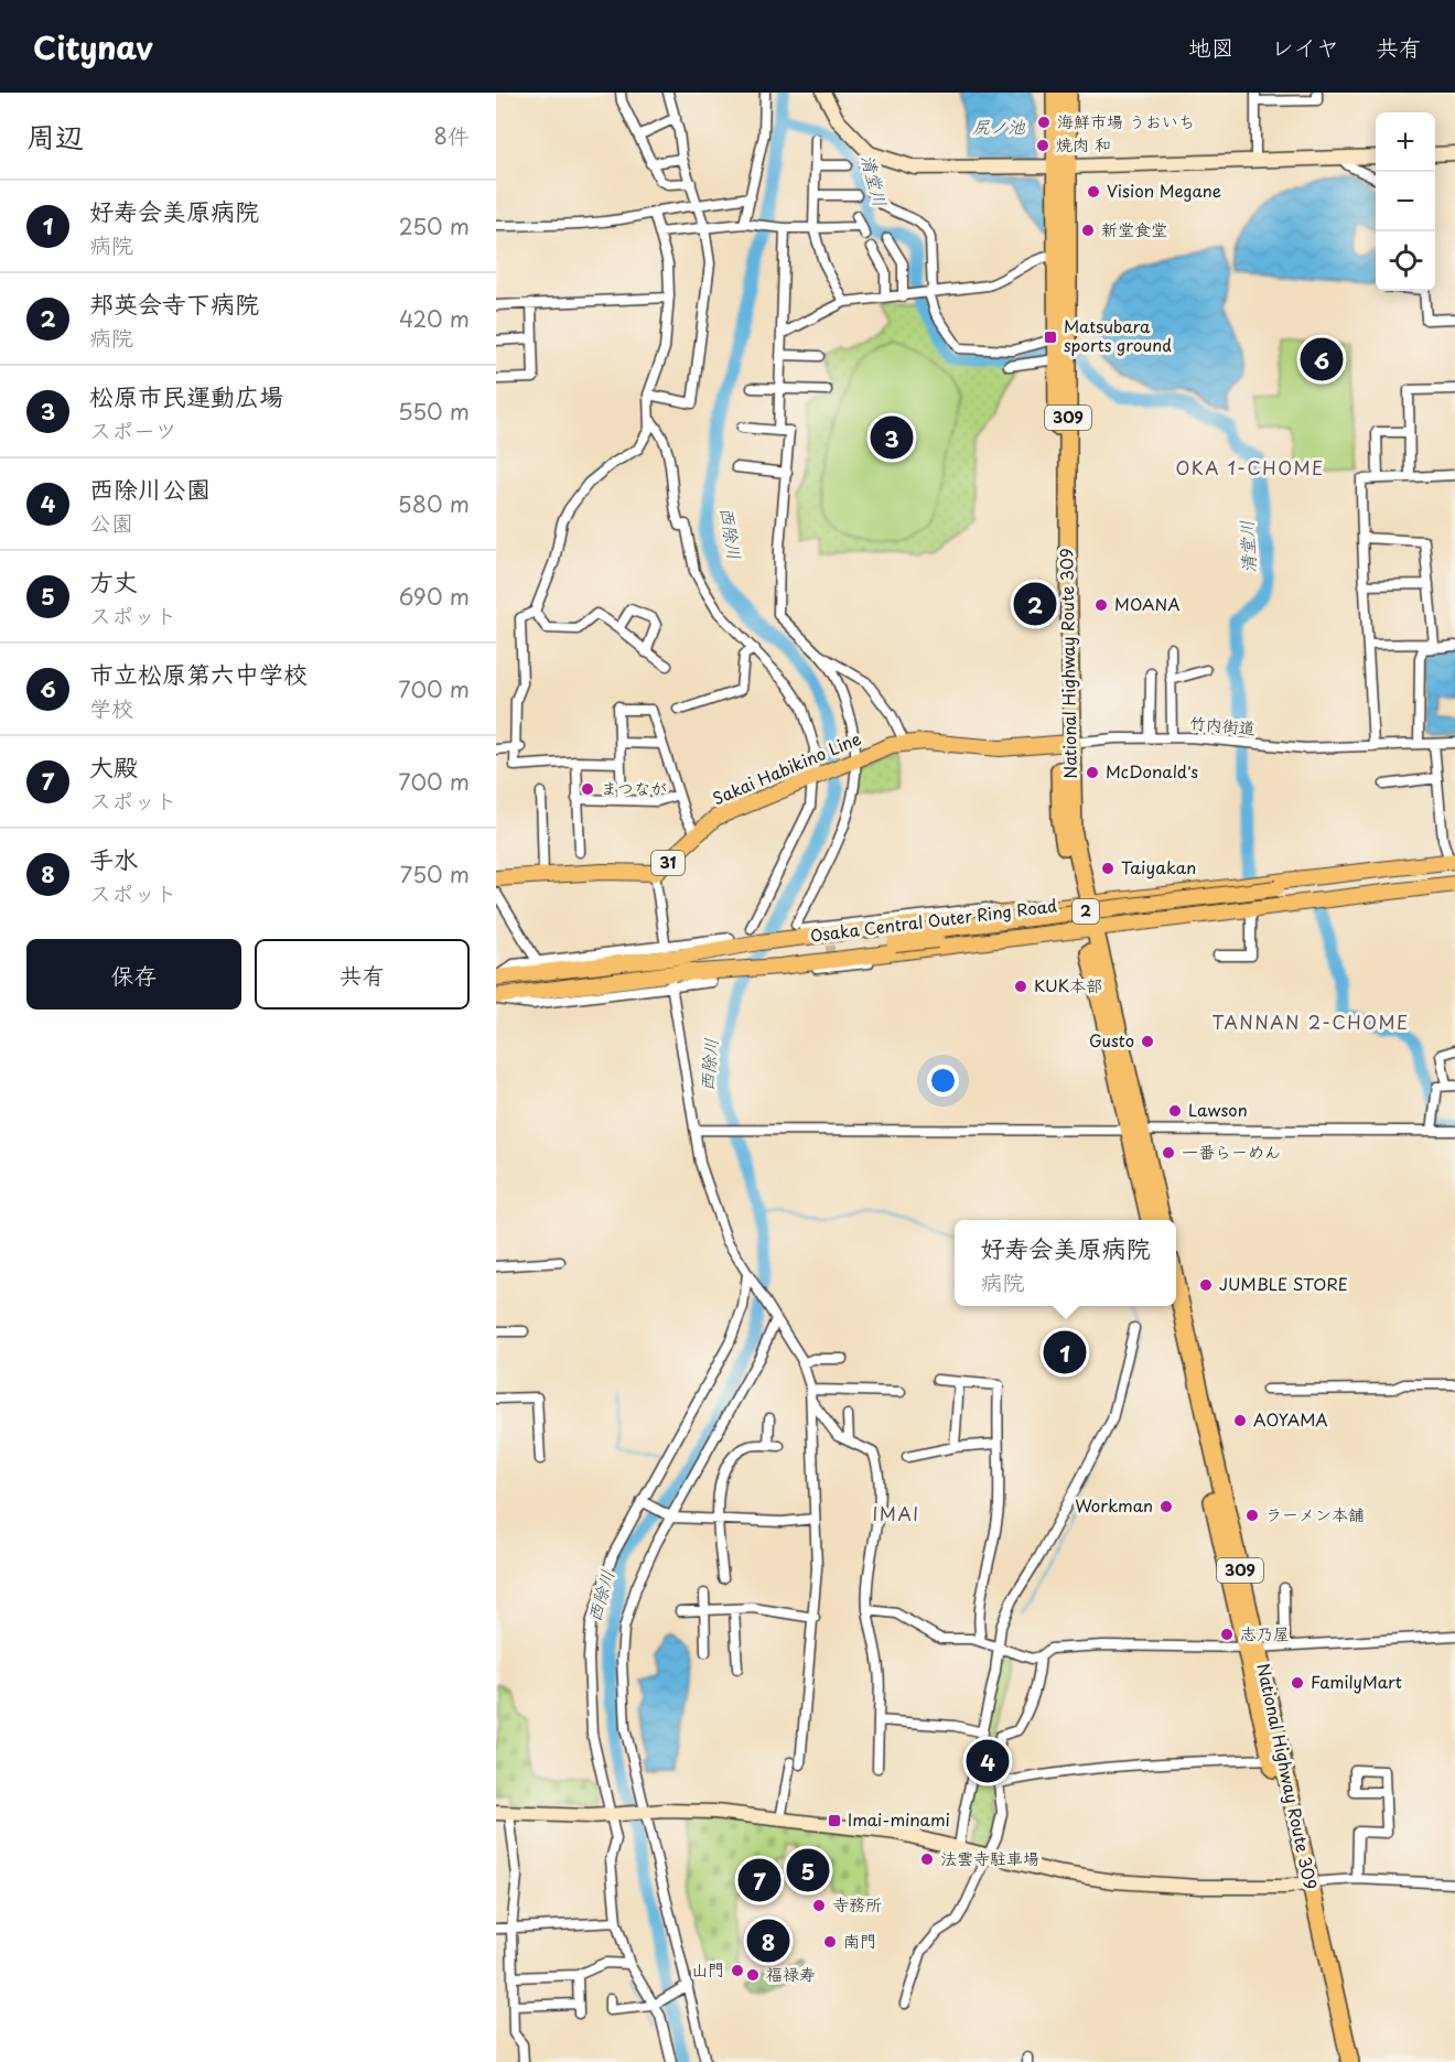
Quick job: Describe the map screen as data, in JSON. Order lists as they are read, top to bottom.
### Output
{
  "streets": {
    "highway": ["309", "National Highway Route 309"],
    "main road": [
      "Sakai Habikino Line",
      "31",
      "2",
      "Osaka Central Outer Ring Road"
    ],
    "street": ["竹内街道"]
  },
  "crossings": [
    ["National Highway Route 309", "竹内街道"],
    ["National Highway Route 309", "Sakai Habikino Line"],
    ["竹内街道", "Sakai Habikino Line"],
    ["Sakai Habikino Line", "31"]
  ],
  "districts": ["OKA 1-CHOME", "TANNAN 2-CHOME", "IMAI"],
  "water": ["尻ノ池", "清堂川", "西除川"],
  "places": {
    "other": [
      "海鮮市場 うおいち",
      "焼肉 和",
      "Vision Megane",
      "新堂食堂",
      "MOANA",
      "McDonald's",
      "まつなが",
      "Taiyakan",
      "KUK本部",
      "Gusto",
      "Lawson",
      "一番らーめん",
      "JUMBLE STORE",
      "AOYAMA",
      "Workman",
      "ラーメン本舗",
      "志乃屋",
      "FamilyMart",
      "法雲寺駐車場",
      "寺務所",
      "南門",
      "山門",
      "福禄寿"
    ],
    "transit": ["Matsubara sports ground", "Imai-minami"]
  },
  "page": {
    "header": "Citynav",
    "nav": ["地図", "レイヤ", "共有"],
    "heading": ["周辺", "8件"],
    "map_buttons": ["+", "−"],
    "list": [
      {
        "mark": "1",
        "name": "好寿会美原病院",
        "note": "病院",
        "value": "250 m"
      },
      {
        "mark": "2",
        "name": "邦英会寺下病院",
        "note": "病院",
        "value": "420 m"
      },
      {
        "mark": "3",
        "name": "松原市民運動広場",
        "note": "スポーツ",
        "value": "550 m"
      },
      {
        "mark": "4",
        "name": "西除川公園",
        "note": "公園",
        "value": "580 m"
      },
      {
        "mark": "5",
        "name": "方丈",
        "note": "スポット",
        "value": "690 m"
      },
      {
        "mark": "6",
        "name": "市立松原第六中学校",
        "note": "学校",
        "value": "700 m"
      },
      {
        "mark": "7",
        "name": "大殿",
        "note": "スポット",
        "value": "700 m"
      },
      {
        "mark": "8",
        "name": "手水",
        "note": "スポット",
        "value": "750 m"
      }
    ],
    "pins": [
      "6",
      "3",
      "2",
      "1",
      "4",
      "5",
      "7",
      "8"
    ],
    "buttons": ["保存", "共有"],
    "popup": ["好寿会美原病院", "病院"]
  }
}
